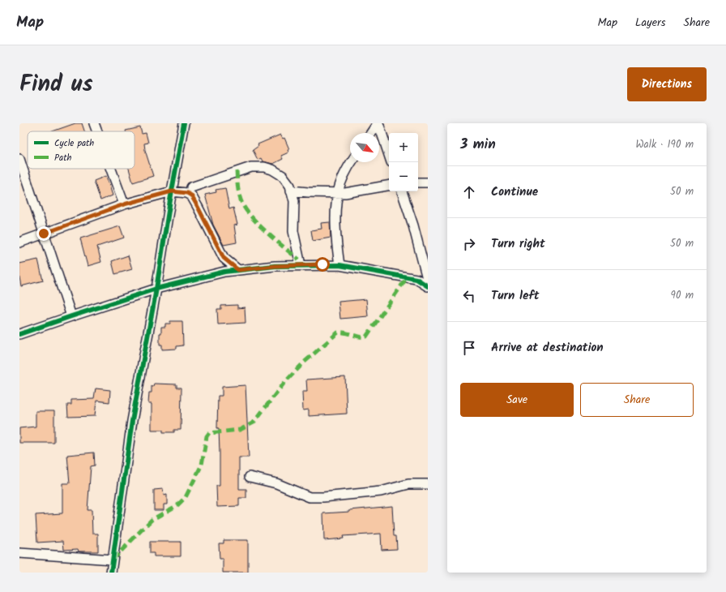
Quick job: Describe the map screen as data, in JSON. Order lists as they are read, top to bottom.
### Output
{
  "legend": ["Cycle path", "Path"],
  "north": "bottom right",
  "page": {
    "header": "Map",
    "nav": ["Map", "Layers", "Share"],
    "title": "Find us",
    "buttons": [
      "Directions",
      ["Save", "Share"]
    ],
    "heading": ["3 min", "Walk · 190 m"],
    "map_buttons": ["+", "−"],
    "list": [
      ["Continue", "50 m"],
      ["Turn right", "50 m"],
      ["Turn left", "90 m"],
      "Arrive at destination"
    ]
  }
}
